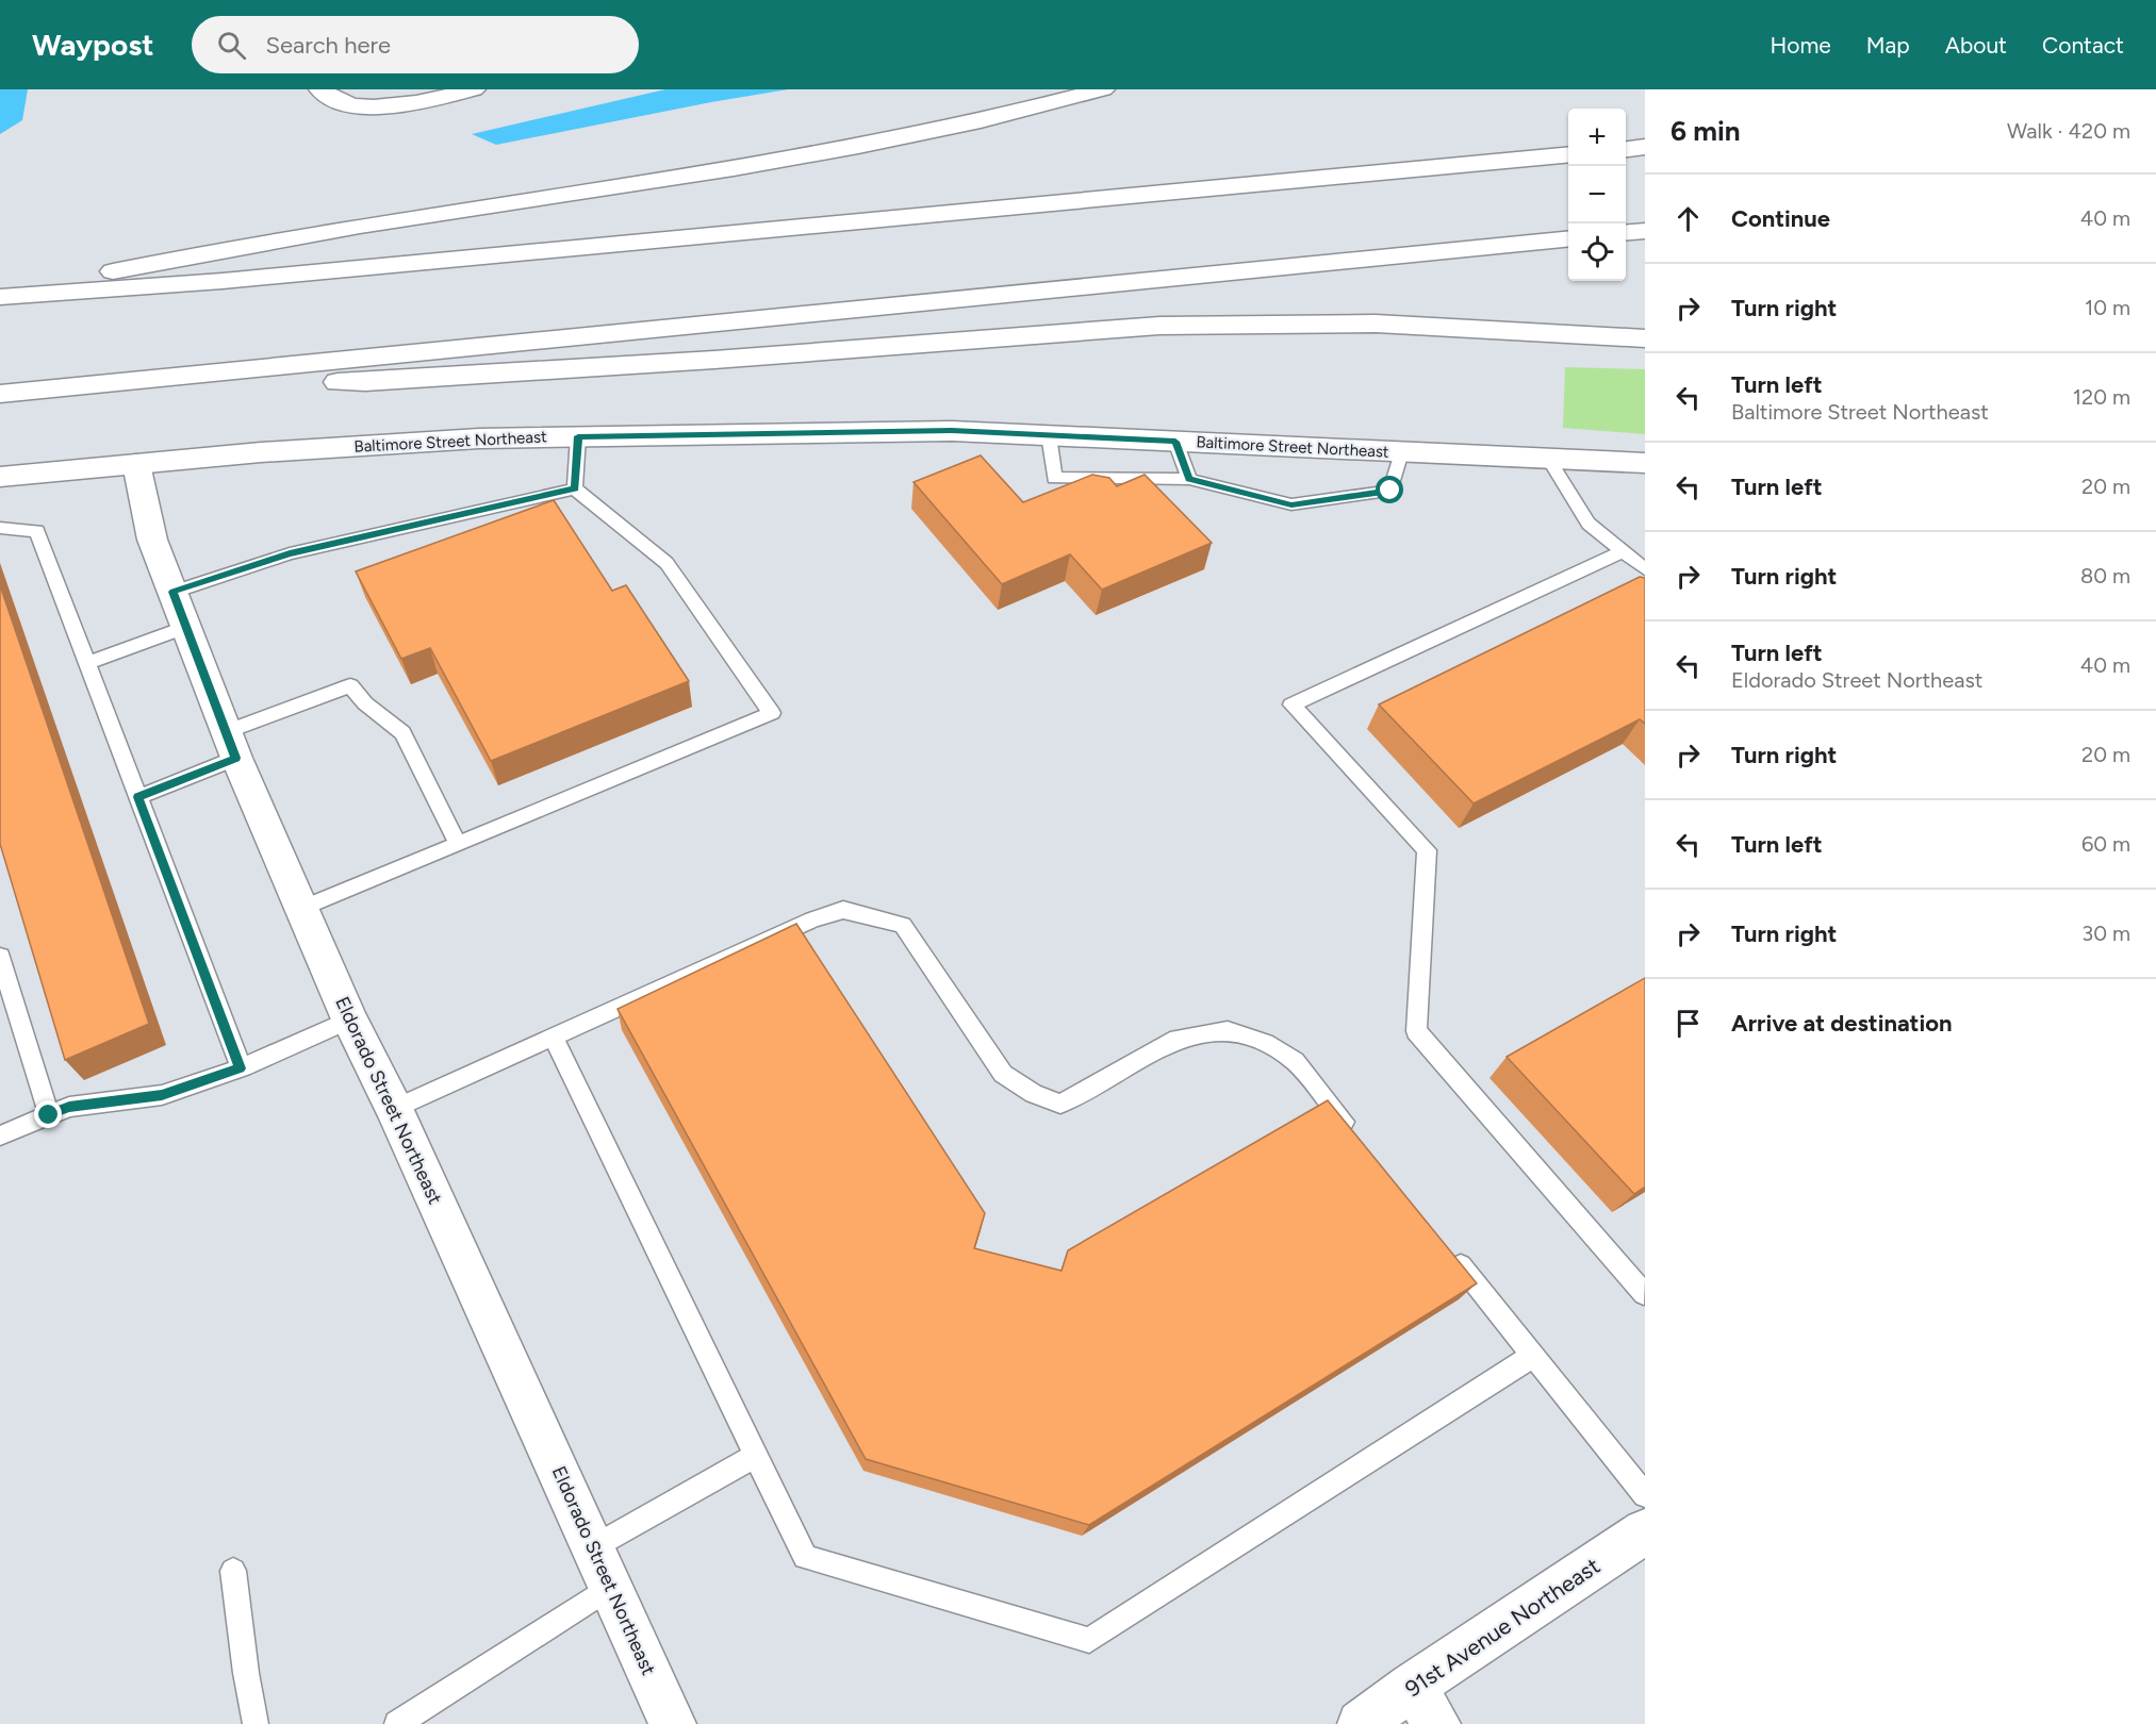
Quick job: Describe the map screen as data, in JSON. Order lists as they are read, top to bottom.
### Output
{
  "streets": {
    "main road": ["Baltimore Street Northeast", "Eldorado Street Northeast", "91st Avenue Northeast"]
  },
  "crossings": [
    ["Baltimore Street Northeast", "Eldorado Street Northeast"]
  ],
  "page": {
    "header": "Waypost",
    "search": "Search here",
    "nav": [
      "Home",
      "Map",
      "About",
      "Contact"
    ],
    "heading": ["6 min", "Walk · 420 m"],
    "map_buttons": ["+", "−"],
    "list": [
      ["Continue", "40 m"],
      ["Turn right", "10 m"],
      ["Turn left", "Baltimore Street Northeast", "120 m"],
      ["Turn left", "20 m"],
      ["Turn right", "80 m"],
      ["Turn left", "Eldorado Street Northeast", "40 m"],
      ["Turn right", "20 m"],
      ["Turn left", "60 m"],
      ["Turn right", "30 m"],
      "Arrive at destination"
    ]
  }
}
